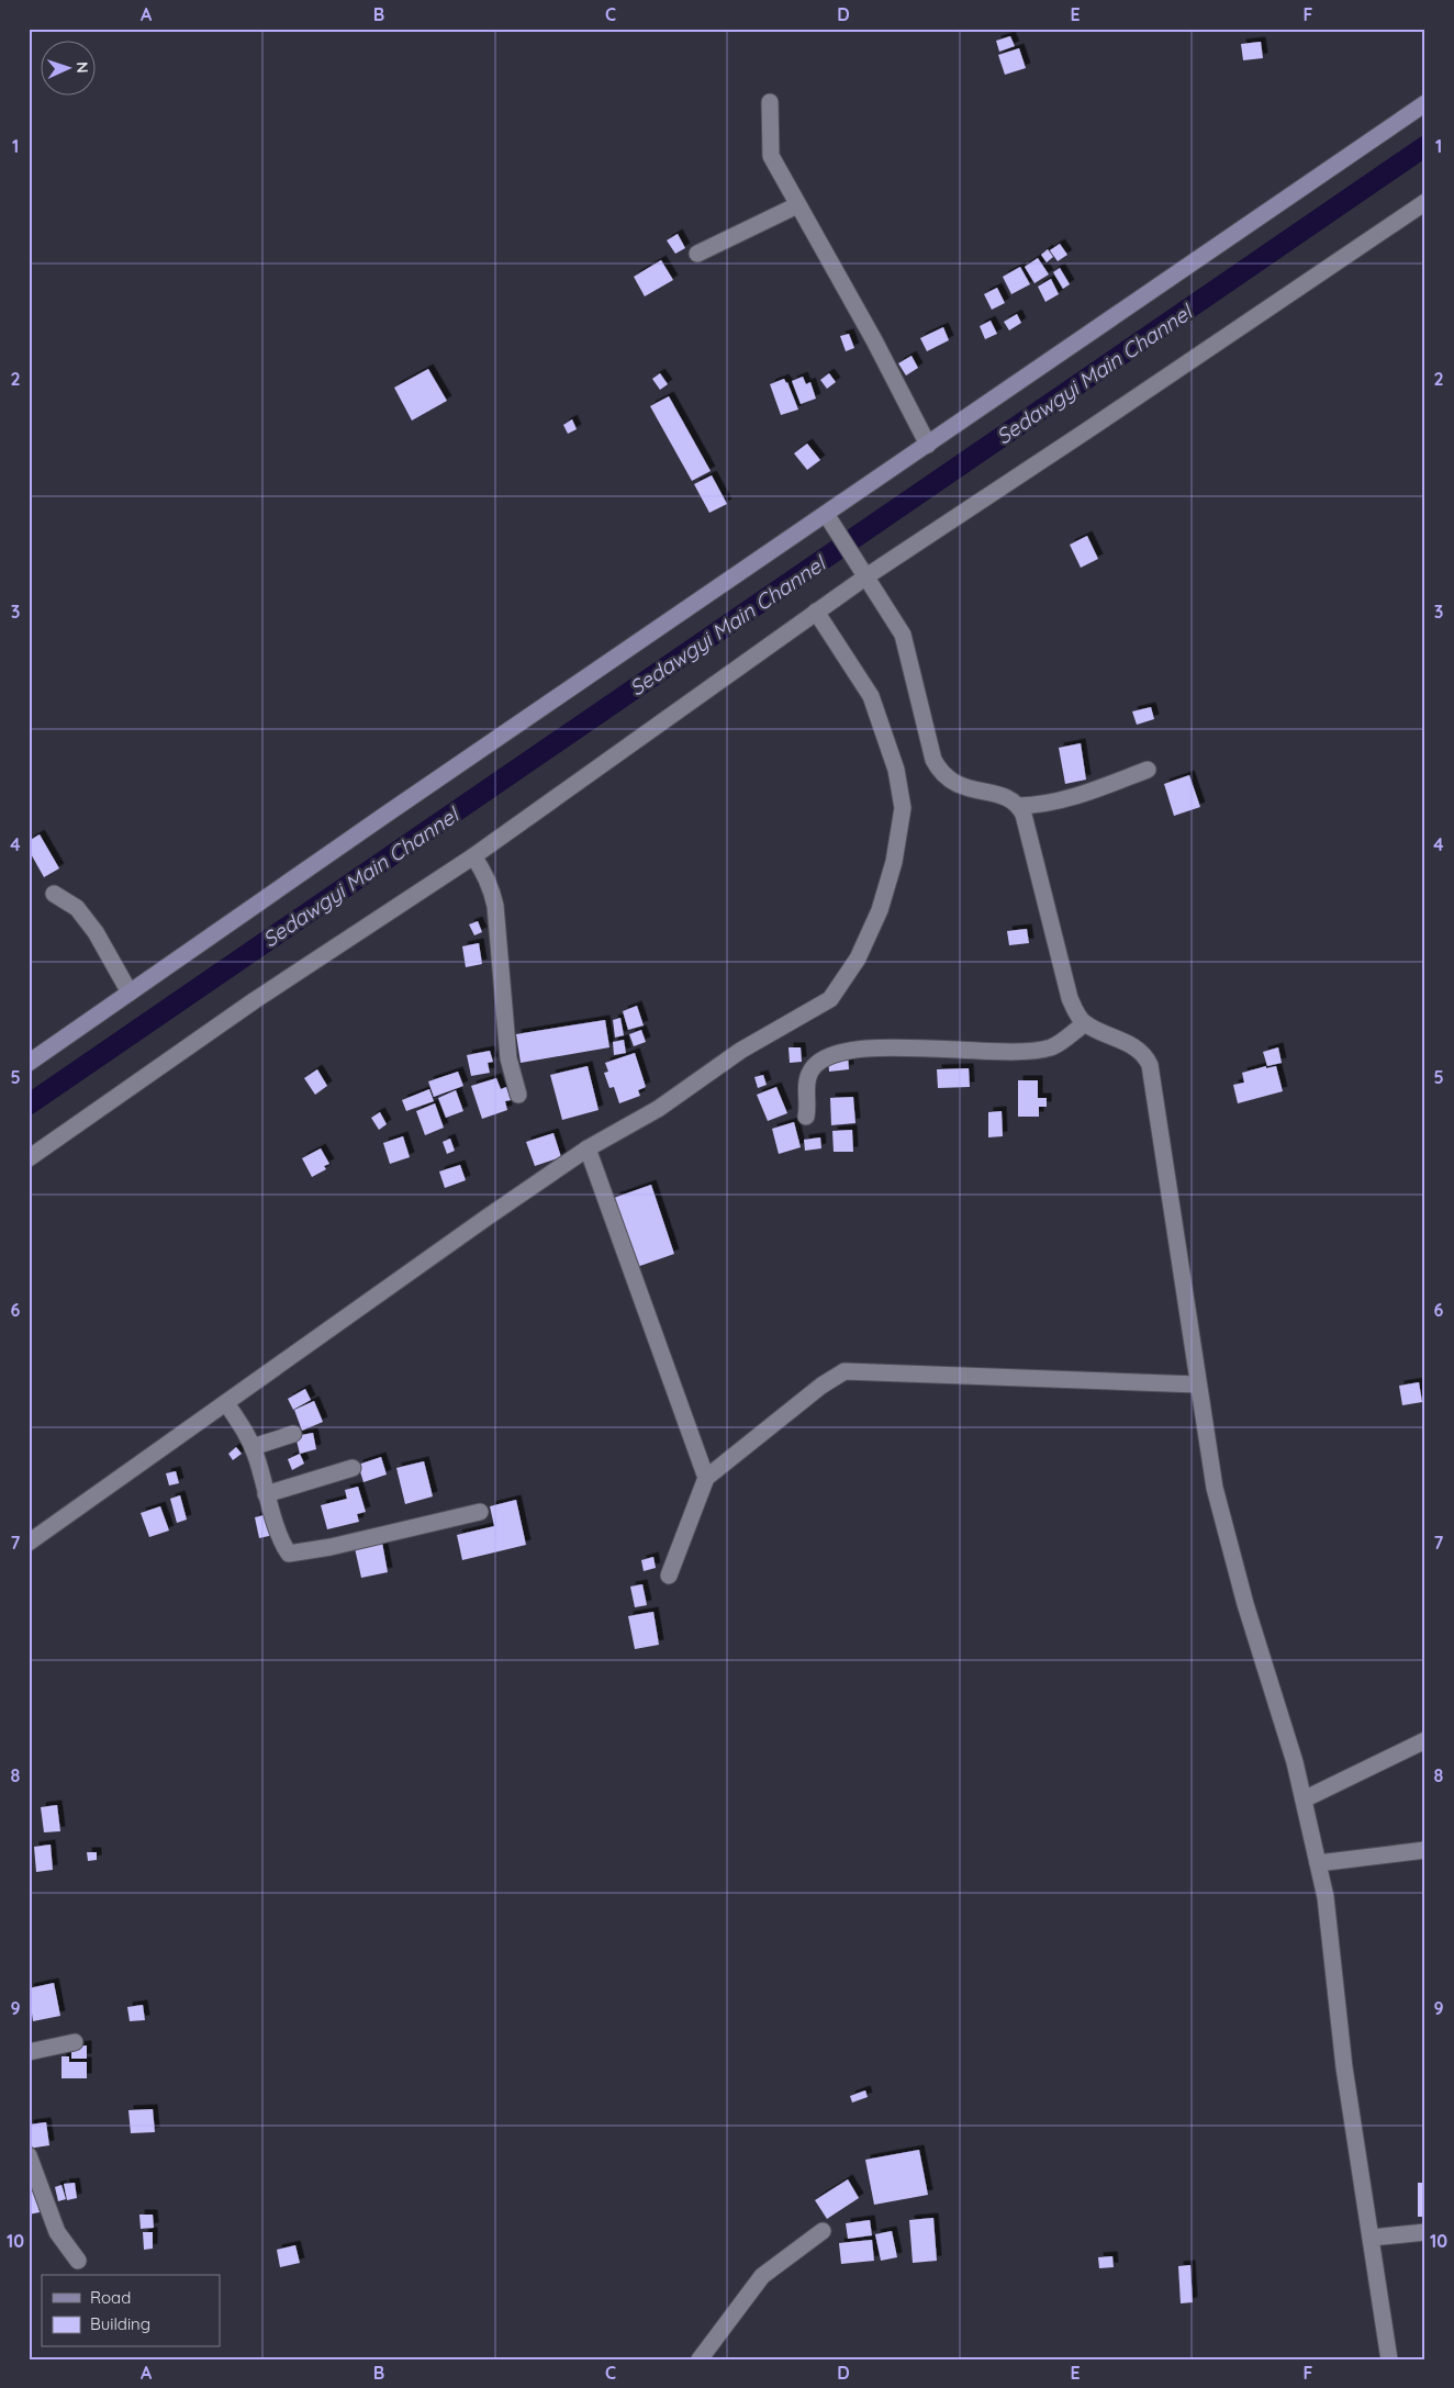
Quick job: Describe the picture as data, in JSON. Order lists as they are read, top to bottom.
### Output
{
  "water": ["Sedawgyi Main Channel"],
  "legend": ["Road", "Building"],
  "north": "right",
  "grid": {
    "columns": [
      "A",
      "B",
      "C",
      "D",
      "E",
      "F"
    ],
    "rows": [
      "1",
      "2",
      "3",
      "4",
      "5",
      "6",
      "7",
      "8",
      "9",
      "10"
    ]
  }
}
